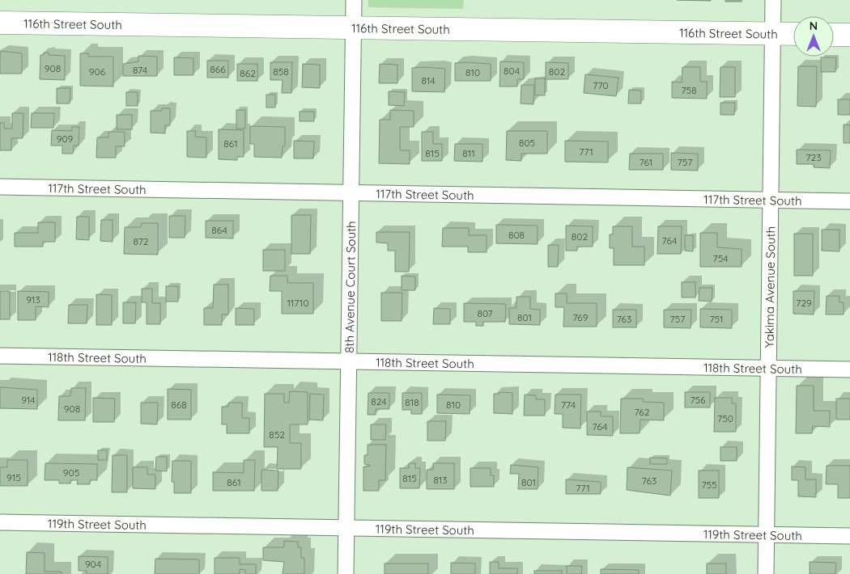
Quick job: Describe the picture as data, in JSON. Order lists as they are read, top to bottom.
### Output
{
  "streets": {
    "street": [
      "116th Street South",
      "117th Street South",
      "8th Avenue Court South",
      "Yakima Avenue South",
      "118th Street South",
      "119th Street South"
    ]
  },
  "crossings": [
    ["116th Street South", "8th Avenue Court South"],
    ["116th Street South", "Yakima Avenue South"],
    ["117th Street South", "8th Avenue Court South"],
    ["117th Street South", "Yakima Avenue South"],
    ["8th Avenue Court South", "118th Street South"],
    ["8th Avenue Court South", "119th Street South"],
    ["Yakima Avenue South", "118th Street South"],
    ["Yakima Avenue South", "119th Street South"]
  ],
  "house_numbers": [
    "908",
    "866",
    "874",
    "804",
    "906",
    "858",
    "802",
    "810",
    "862",
    "814",
    "770",
    "758",
    "909",
    "805",
    "861",
    "771",
    "815",
    "811",
    "723",
    "761",
    "757",
    "864",
    "808",
    "802",
    "764",
    "872",
    "754",
    "913",
    "11710",
    "729",
    "807",
    "801",
    "769",
    "763",
    "757",
    "751",
    "914",
    "756",
    "824",
    "818",
    "868",
    "810",
    "774",
    "908",
    "762",
    "750",
    "764",
    "852",
    "905",
    "915",
    "815",
    "813",
    "763",
    "861",
    "801",
    "755",
    "771",
    "904"
  ],
  "north": "top"
}
